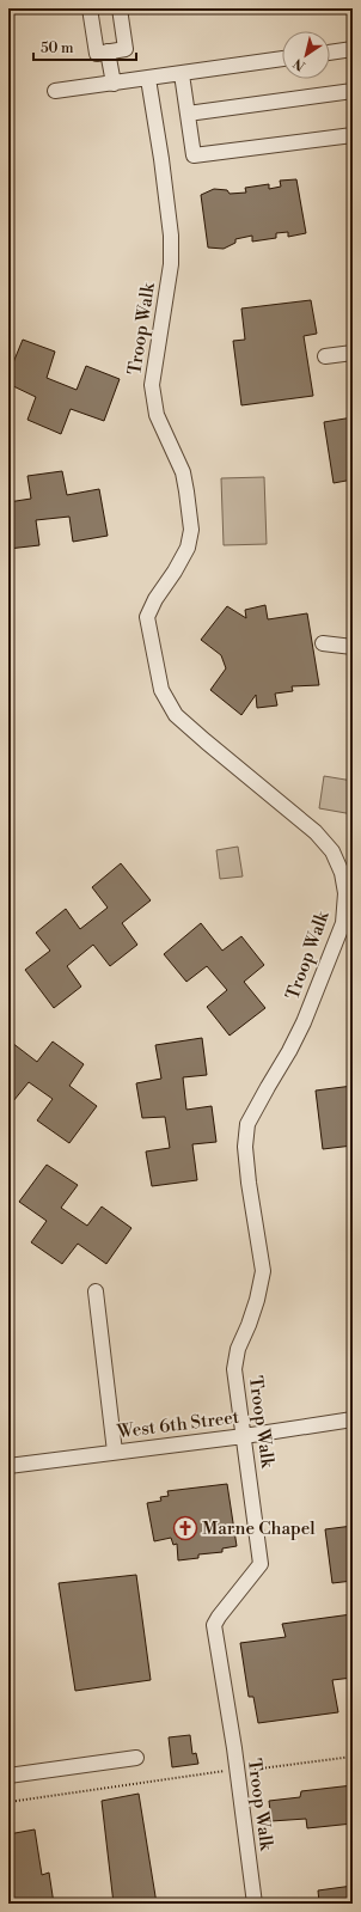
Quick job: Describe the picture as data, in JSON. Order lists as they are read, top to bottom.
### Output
{
  "streets": {
    "street": ["Troop Walk", "West 6th Street"]
  },
  "crossings": [
    ["Troop Walk", "West 6th Street"]
  ],
  "places": {
    "church": ["Marne Chapel"]
  },
  "scale_bar": "50 m",
  "north": "bottom left"
}
